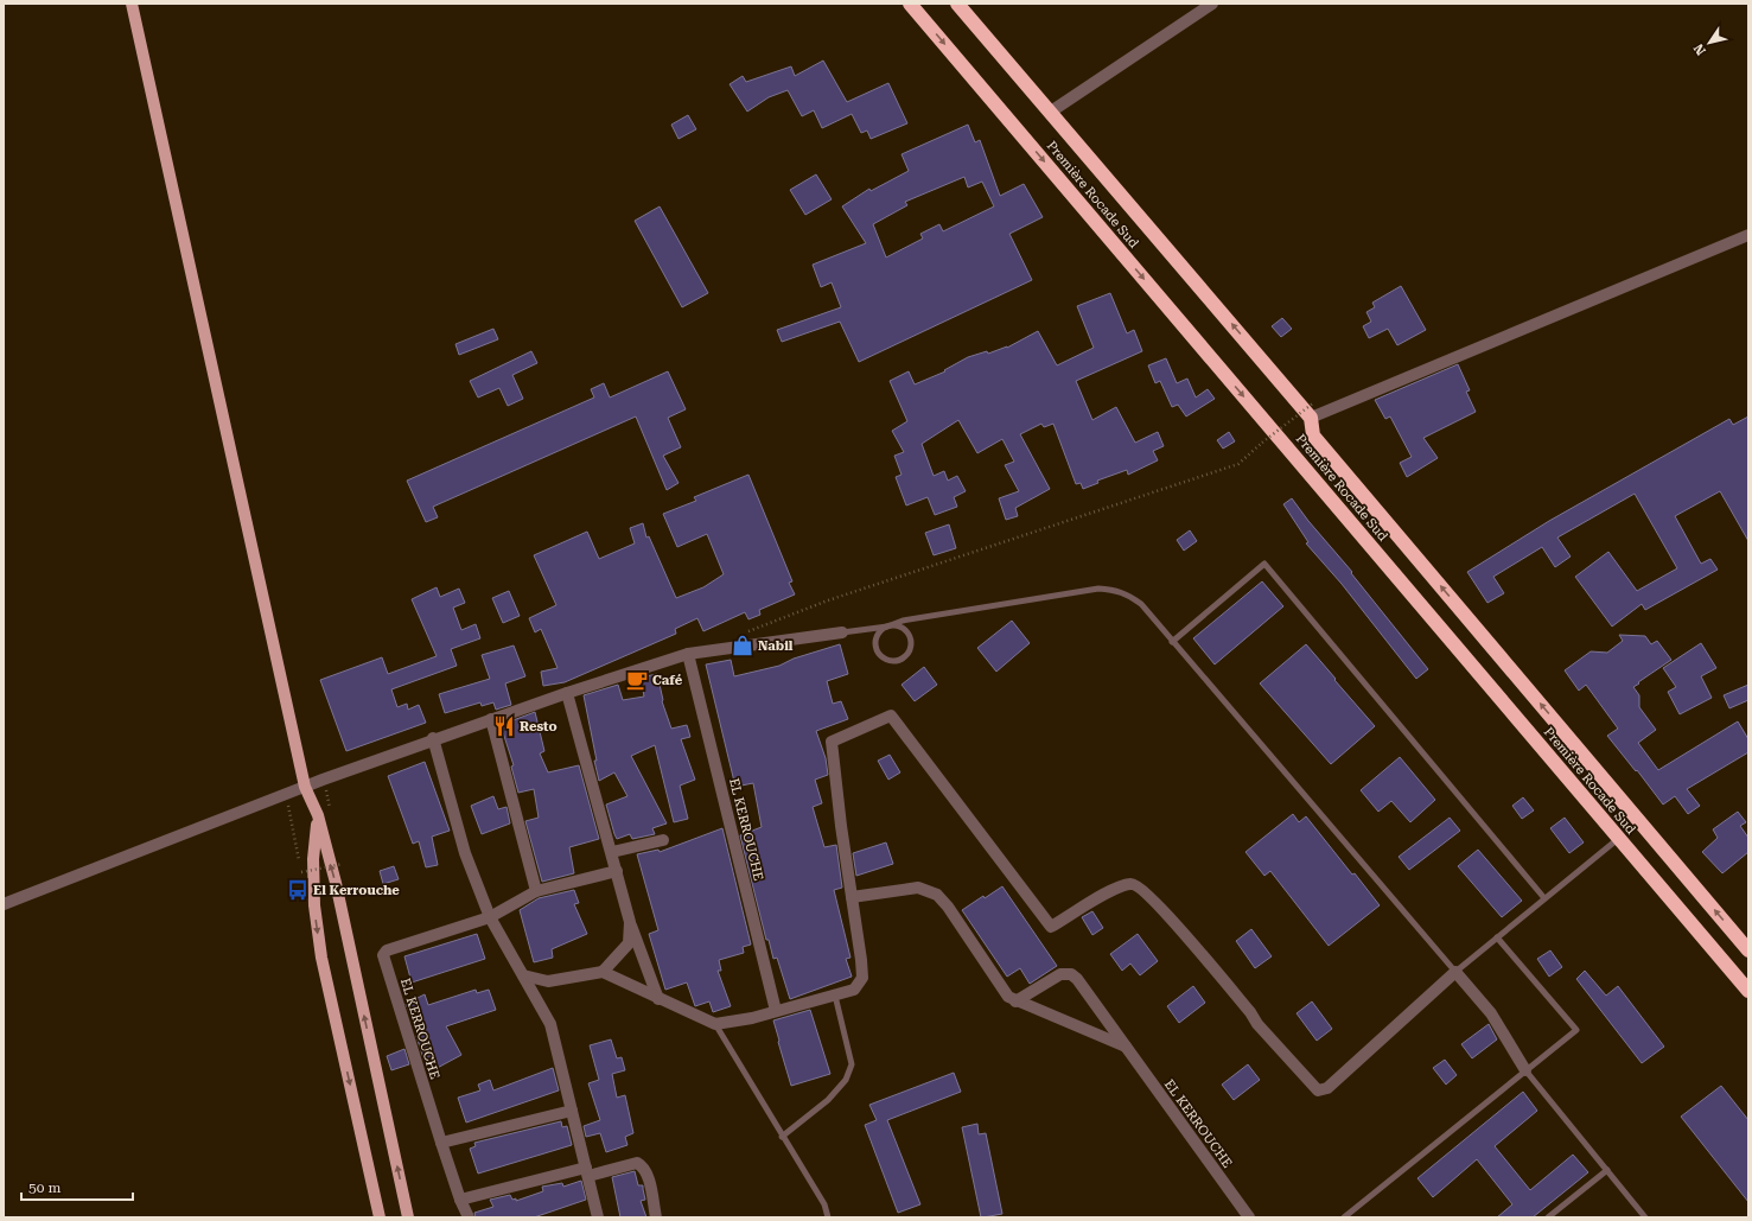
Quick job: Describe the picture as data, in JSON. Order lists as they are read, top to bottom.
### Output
{
  "streets": {
    "highway": ["Première Rocade Sud"],
    "street": ["EL KERROUCHE"]
  },
  "places": {
    "shop": ["Nabil"],
    "cafe": ["Café"],
    "restaurant": ["Resto"],
    "bus stop": ["El Kerrouche"]
  },
  "scale_bar": "50 m",
  "north": "bottom left"
}
